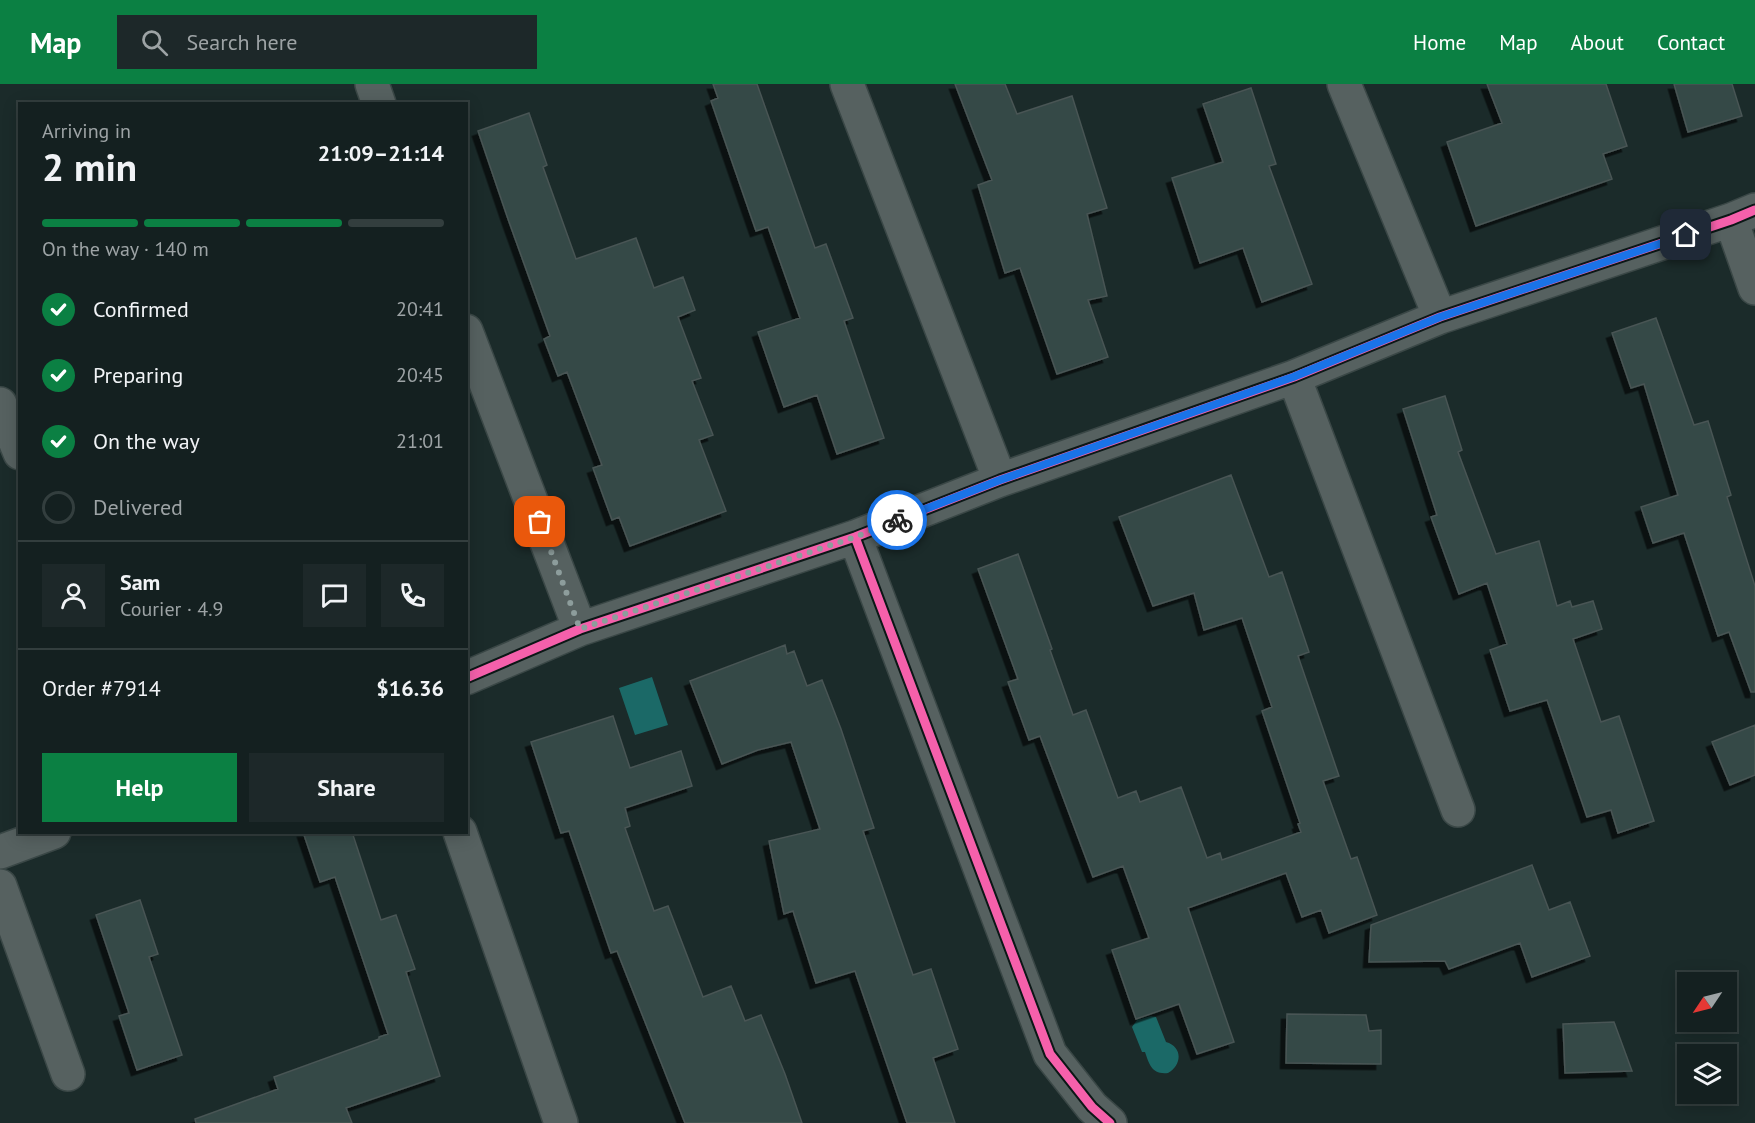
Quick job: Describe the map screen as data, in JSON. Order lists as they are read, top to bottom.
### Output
{
  "north": "bottom left",
  "page": {
    "header": "Map",
    "search": "Search here",
    "nav": [
      "Home",
      "Map",
      "About",
      "Contact"
    ],
    "heading": ["2 min", "Arriving in", "21:09–21:14"],
    "panel": [
      "Sam",
      "Courier · 4.9",
      "Order #7914",
      "$16.36"
    ],
    "bar": "On the way · 140 m",
    "list": [
      ["Confirmed", "20:41"],
      ["Preparing", "20:45"],
      ["On the way", "21:01"],
      "Delivered"
    ],
    "buttons": ["Help", "Share"]
  }
}
